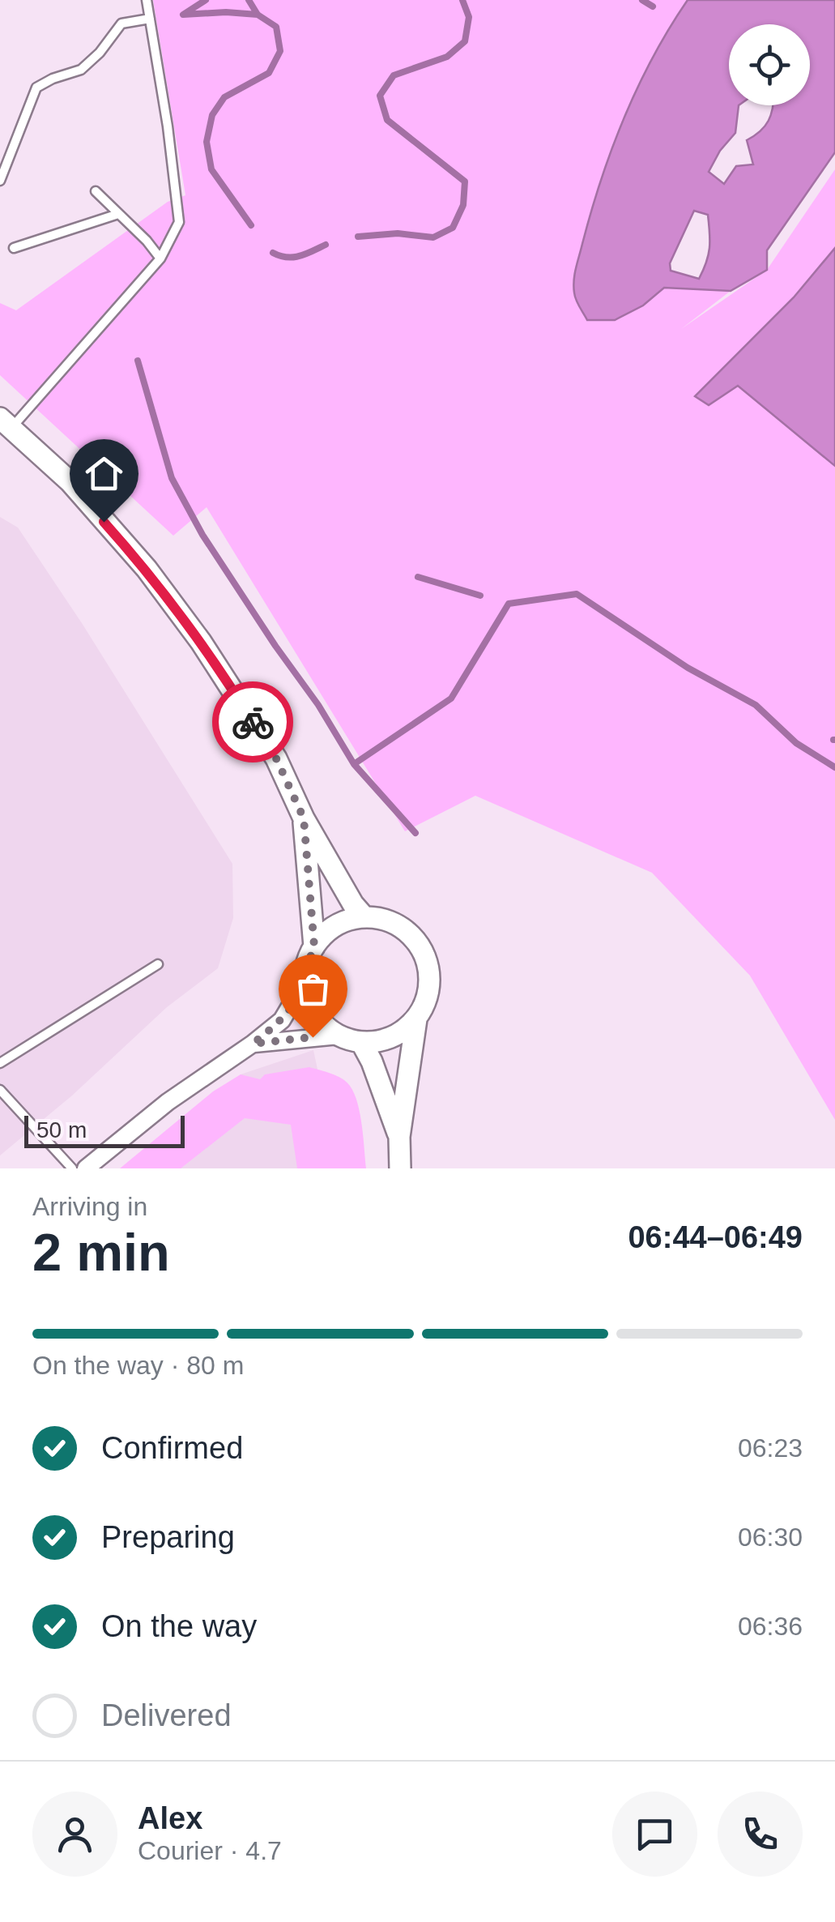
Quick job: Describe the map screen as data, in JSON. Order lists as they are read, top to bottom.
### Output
{
  "scale_bar": "50 m",
  "page": {
    "scale": "50 m",
    "heading": ["2 min", "Arriving in", "06:44–06:49"],
    "panel": ["Alex", "Courier · 4.7"],
    "bar": "On the way · 80 m",
    "list": [
      ["Confirmed", "06:23"],
      ["Preparing", "06:30"],
      ["On the way", "06:36"],
      "Delivered"
    ]
  }
}
